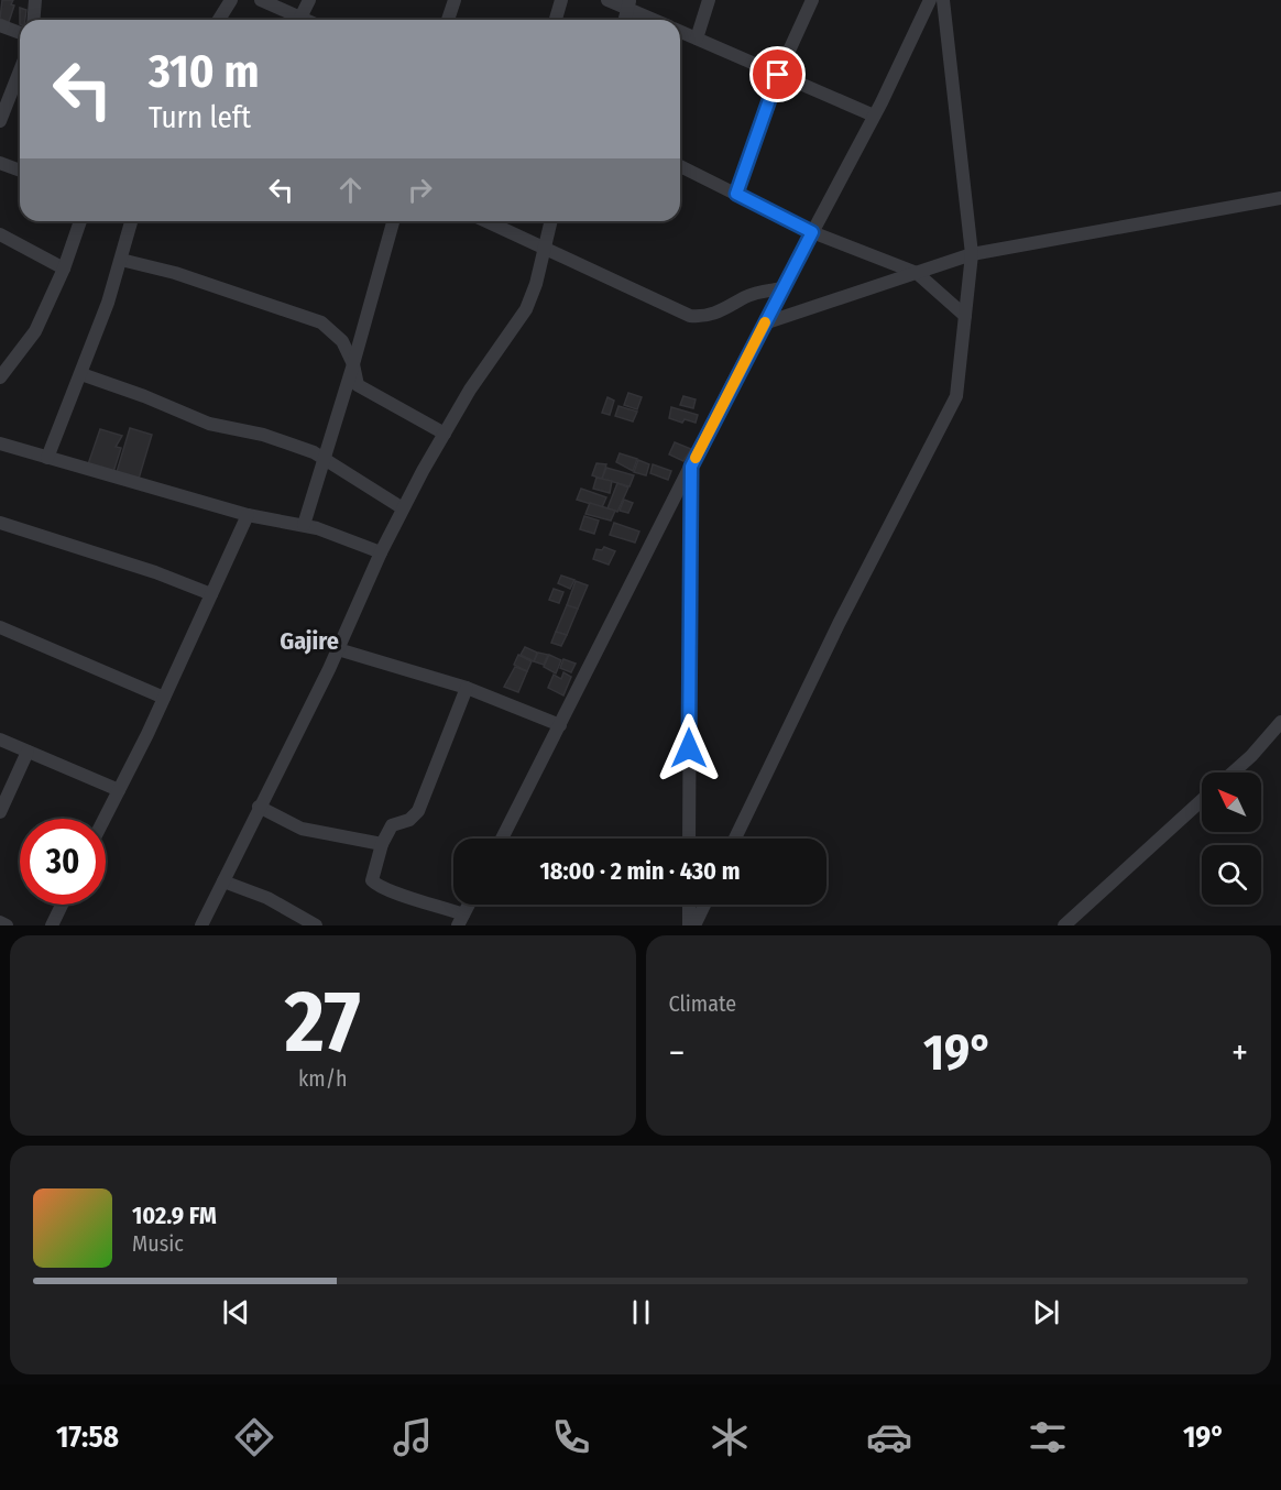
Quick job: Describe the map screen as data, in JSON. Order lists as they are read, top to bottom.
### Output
{
  "districts": ["Gajire"],
  "north": "top left",
  "page": {
    "turn": ["310 m", "Turn left"],
    "limit": "30",
    "trip": "18:00 · 2 min · 430 m",
    "tile": [
      ["27", "km/h"],
      "Climate"
    ],
    "heat": ["−", "19°", "+"],
    "song": ["102.9 FM", "Music"],
    "tabs": ["17:58", "19°"]
  }
}
